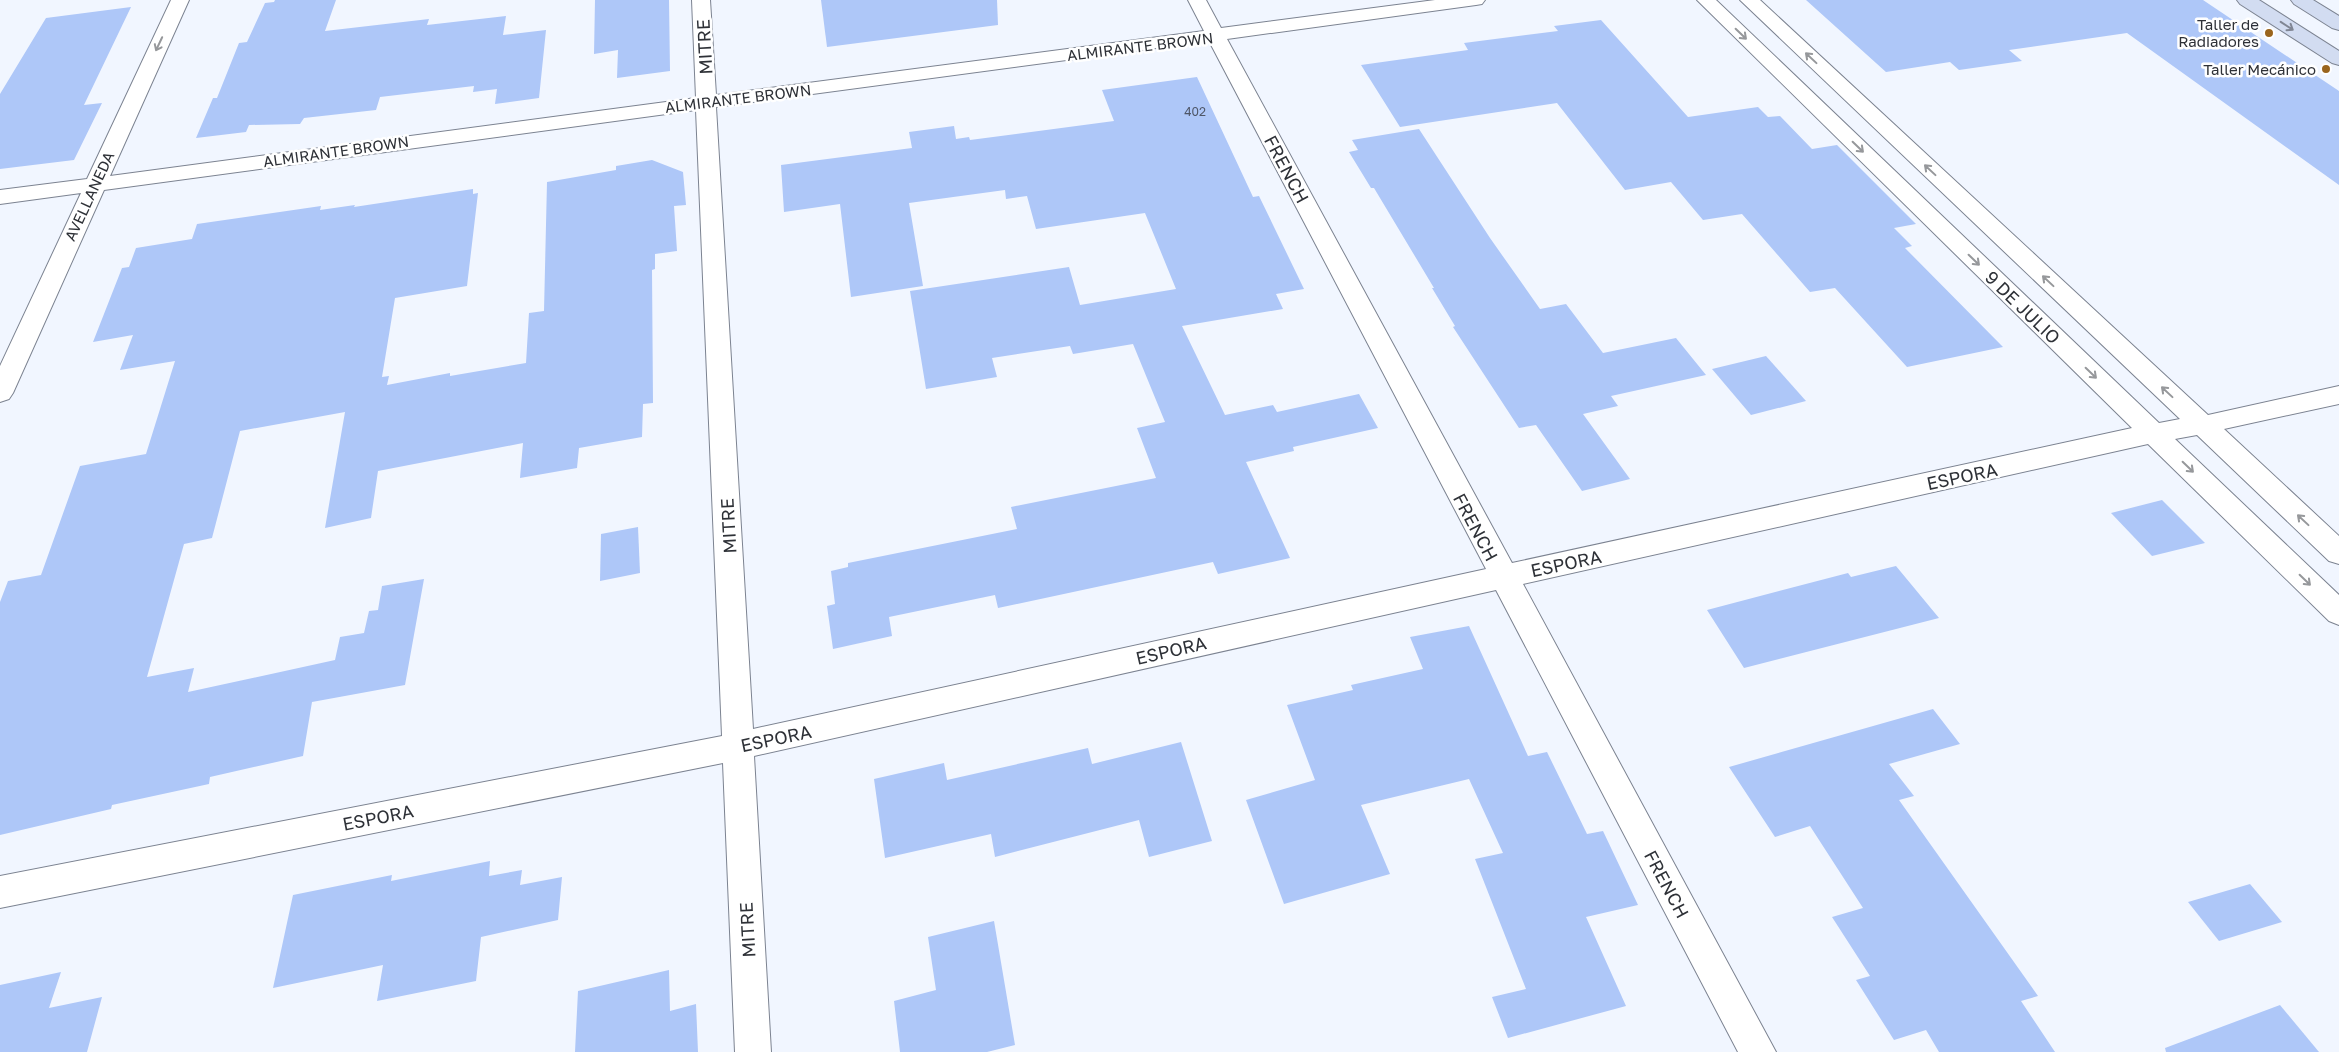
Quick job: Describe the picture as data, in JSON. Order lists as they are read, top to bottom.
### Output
{
  "streets": {
    "street": [
      "ALMIRANTE BROWN",
      "MITRE",
      "FRENCH",
      "AVELLANEDA",
      "9 DE JULIO",
      "ESPORA"
    ]
  },
  "crossings": [
    ["ALMIRANTE BROWN", "MITRE"],
    ["ALMIRANTE BROWN", "FRENCH"],
    ["ALMIRANTE BROWN", "AVELLANEDA"],
    ["MITRE", "ESPORA"],
    ["FRENCH", "ESPORA"],
    ["9 DE JULIO", "ESPORA"]
  ],
  "one_way": ["AVELLANEDA"],
  "places": ["Taller de Radiadores", "Taller Mecánico"],
  "house_numbers": ["402"]
}
